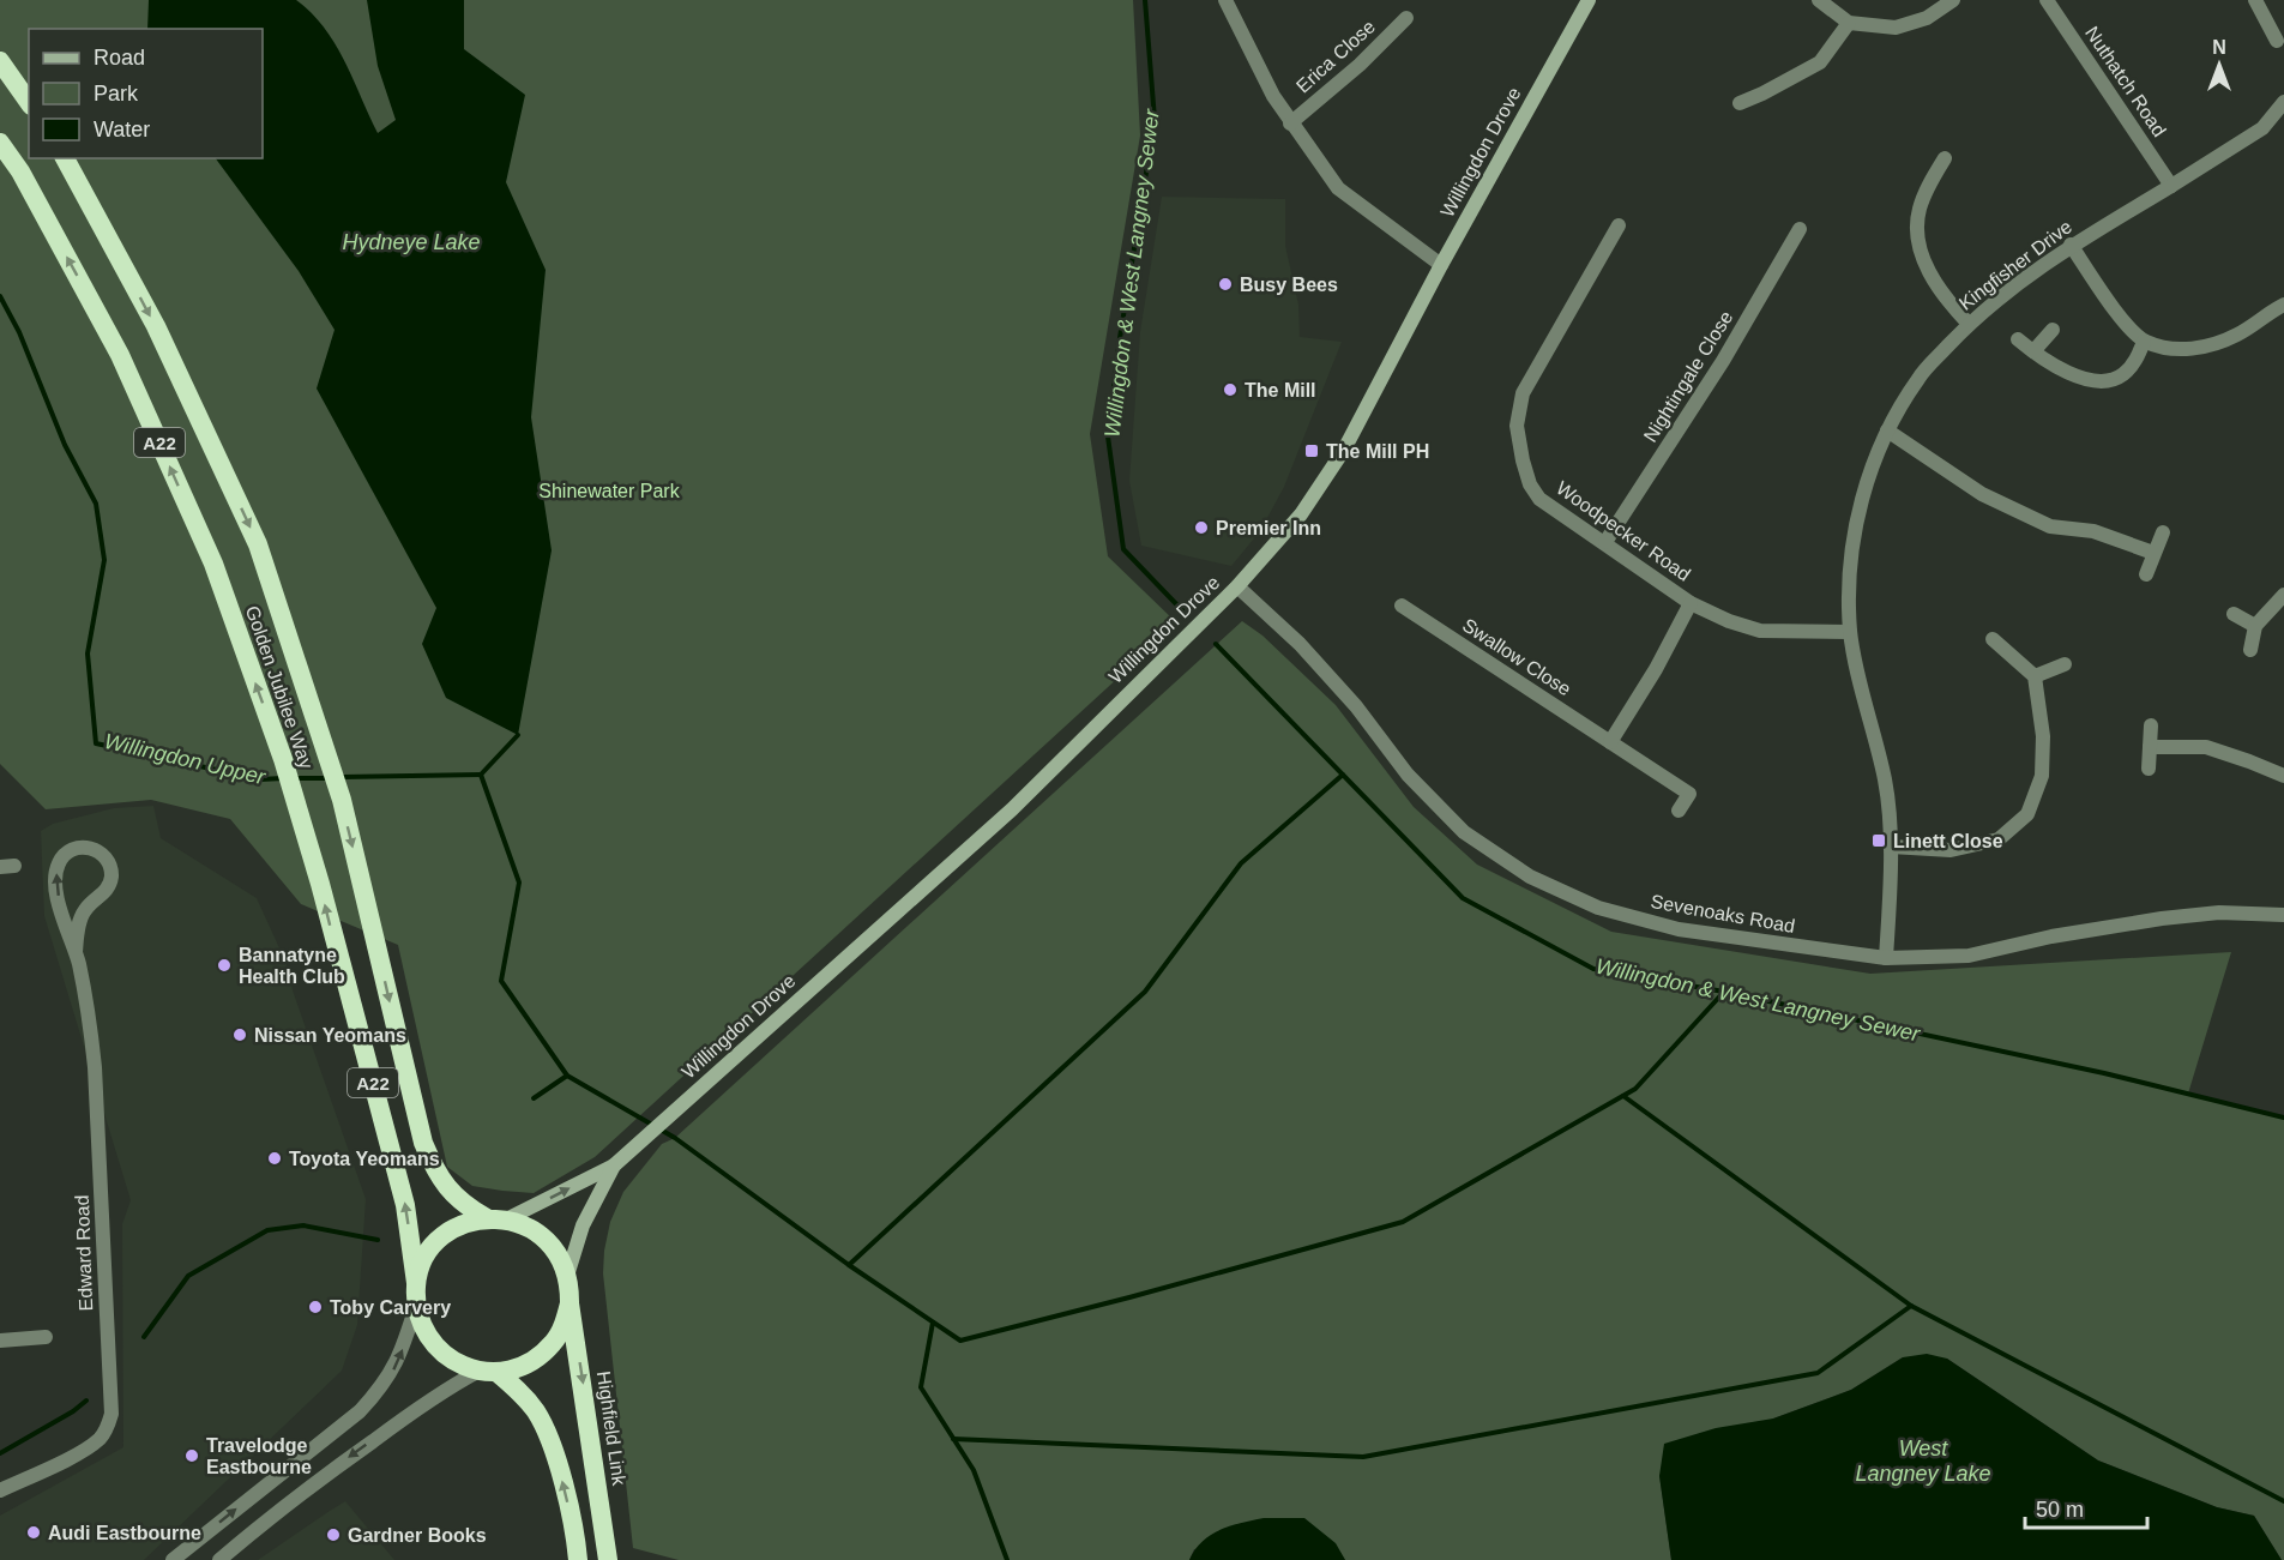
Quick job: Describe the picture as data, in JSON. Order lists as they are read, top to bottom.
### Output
{
  "streets": {
    "highway": ["A22", "Golden Jubilee Way", "Highfield Link"],
    "main road": ["Willingdon Drove"],
    "street": [
      "Erica Close",
      "Nuthatch Road",
      "Kingfisher Drive",
      "Nightingale Close",
      "Woodpecker Road",
      "Swallow Close",
      "Sevenoaks Road",
      "Edward Road"
    ]
  },
  "crossings": [
    ["Nuthatch Road", "Kingfisher Drive"],
    ["Willingdon Drove", "Golden Jubilee Way"],
    ["Willingdon Drove", "Sevenoaks Road"],
    ["Willingdon Drove", "Highfield Link"],
    ["Kingfisher Drive", "Woodpecker Road"],
    ["Kingfisher Drive", "Sevenoaks Road"],
    ["Nightingale Close", "Woodpecker Road"],
    ["Golden Jubilee Way", "Highfield Link"]
  ],
  "water": [
    "Hydneye Lake",
    "Willingdon & West Langney Sewer",
    "Willingdon Upper",
    "West Langney Lake"
  ],
  "parks": ["Shinewater Park"],
  "places": {
    "other": [
      "Busy Bees",
      "The Mill",
      "Premier Inn",
      "Bannatyne Health Club",
      "Nissan Yeomans",
      "Toyota Yeomans",
      "Toby Carvery",
      "Travelodge Eastbourne",
      "Audi Eastbourne",
      "Gardner Books"
    ],
    "transit": ["The Mill PH", "Linett Close"]
  },
  "legend": ["Road", "Park", "Water"],
  "scale_bar": "50 m",
  "north": "top"
}
